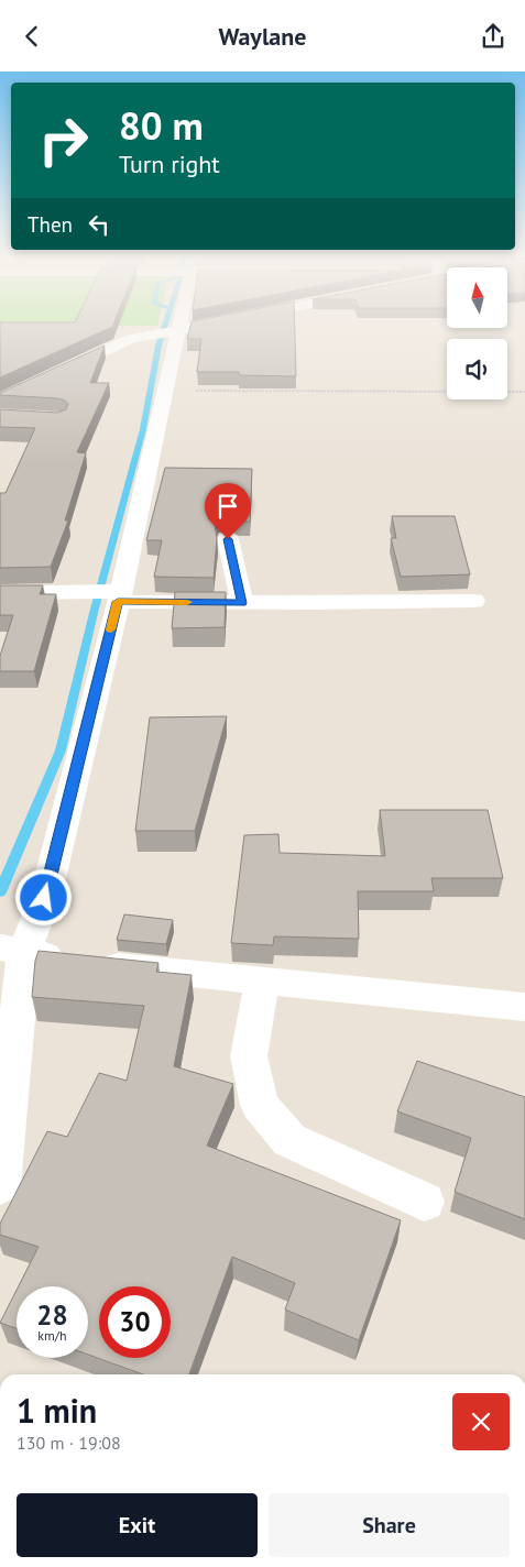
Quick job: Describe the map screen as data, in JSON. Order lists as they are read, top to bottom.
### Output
{
  "north": "top",
  "page": {
    "header": "Waylane",
    "turn": ["80 m", "Turn right"],
    "then": "Then",
    "speed": "28 km/h",
    "limit": "30",
    "heading": ["1 min", "130 m · 19:08"],
    "buttons": ["Exit", "Share"]
  }
}
